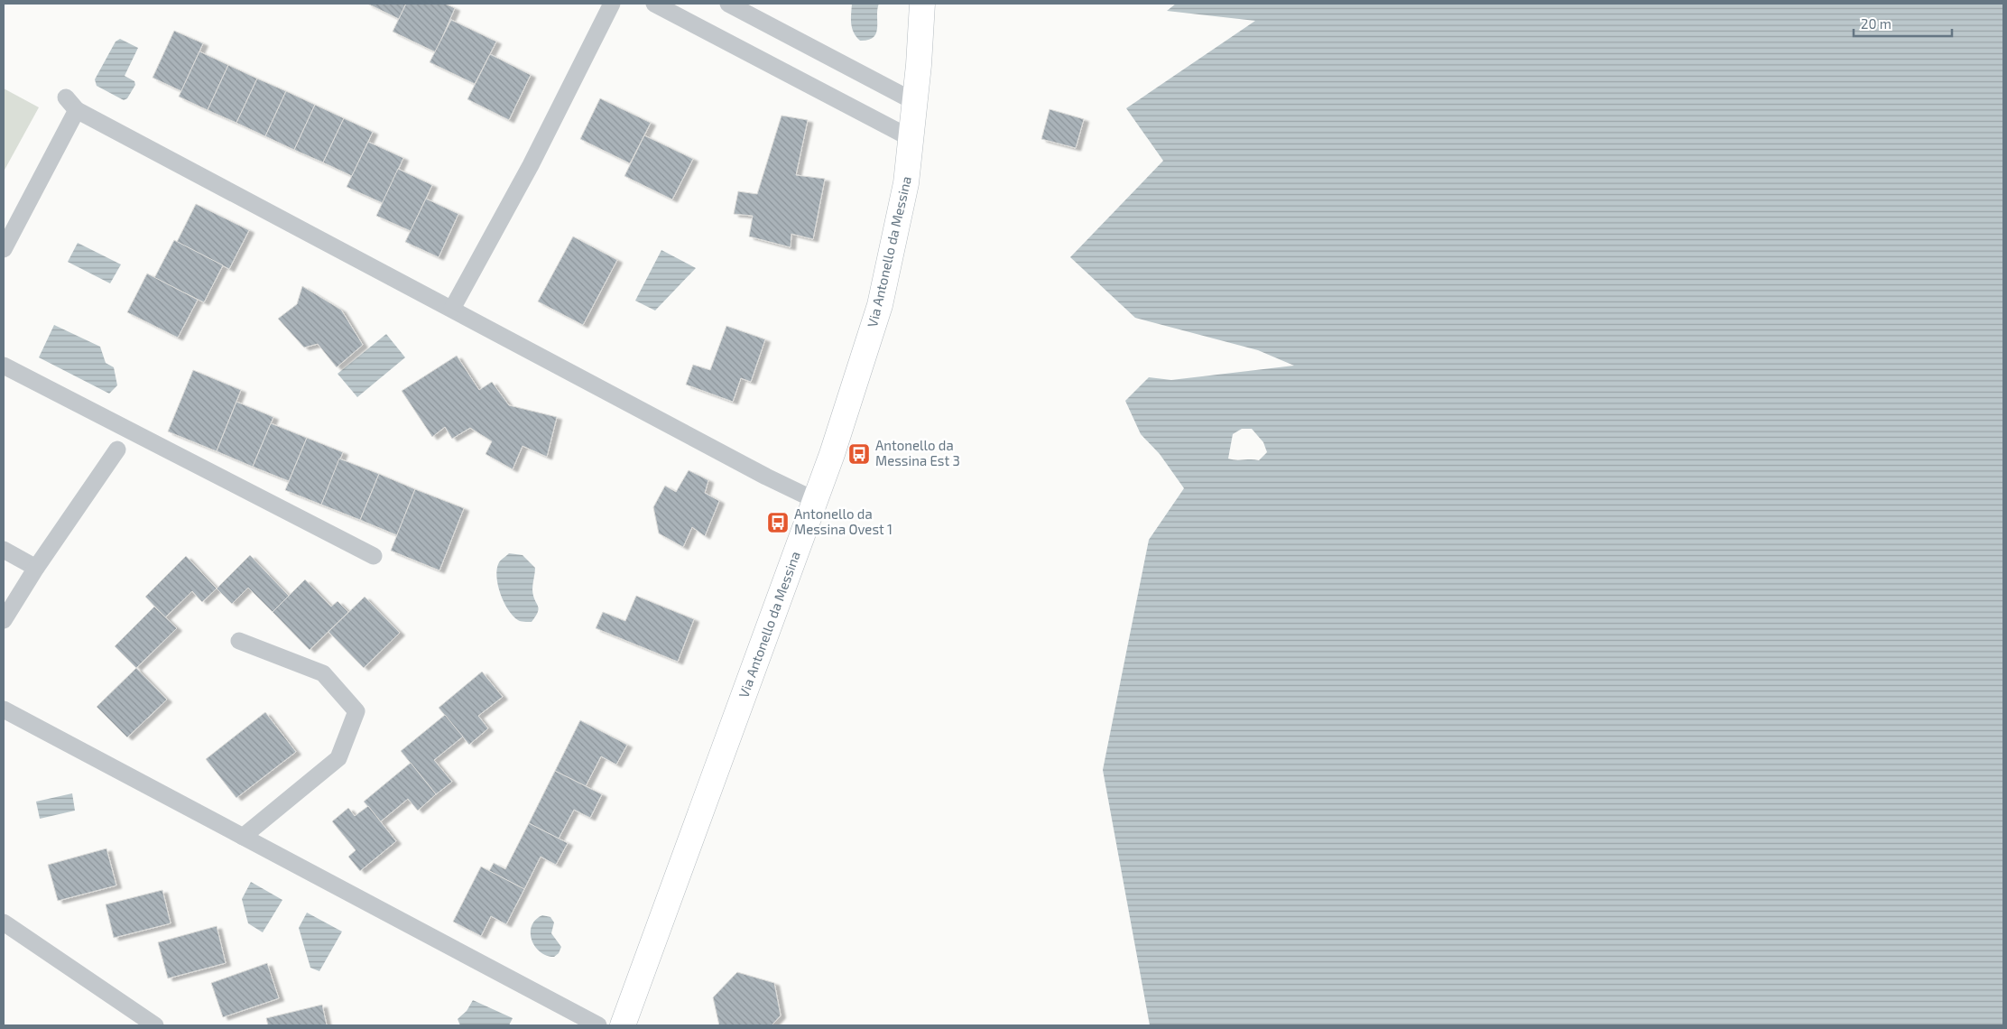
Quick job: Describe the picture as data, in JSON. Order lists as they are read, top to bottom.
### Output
{
  "streets": {
    "main road": ["Via Antonello da Messina"]
  },
  "places": {
    "bus stop": ["Antonello da Messina Est 3", "Antonello da Messina Ovest 1"]
  },
  "scale_bar": "20 m"
}
